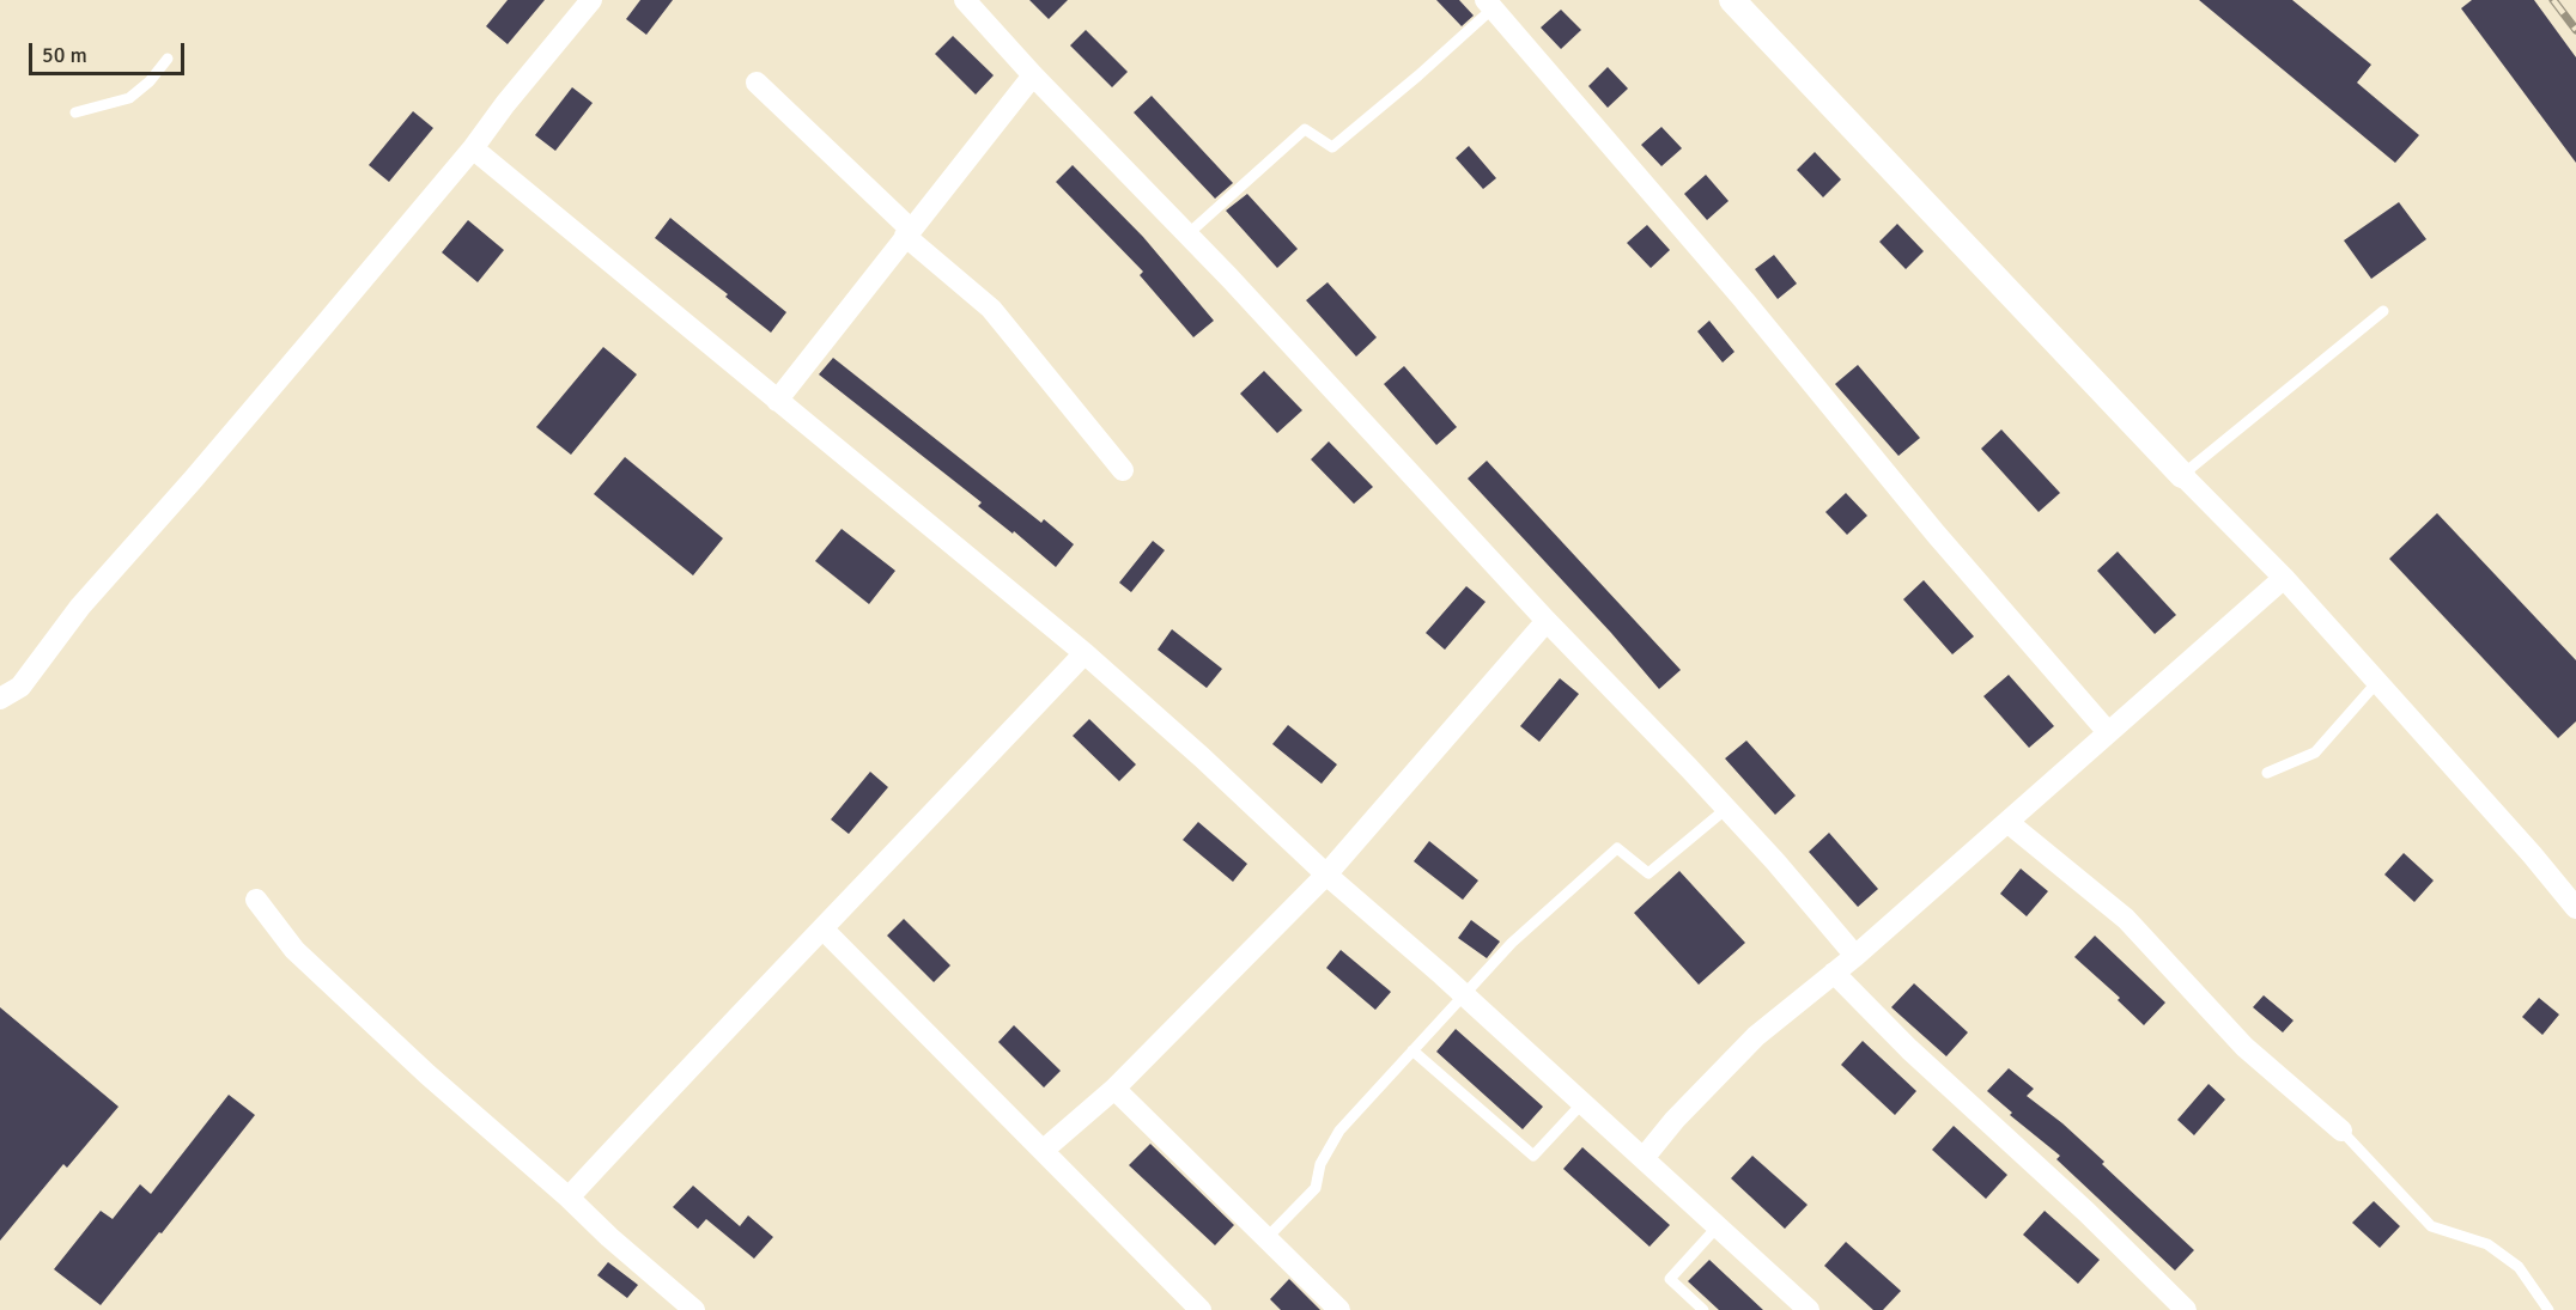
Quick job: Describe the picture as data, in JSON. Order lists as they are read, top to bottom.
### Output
{
  "scale_bar": "50 m"
}
